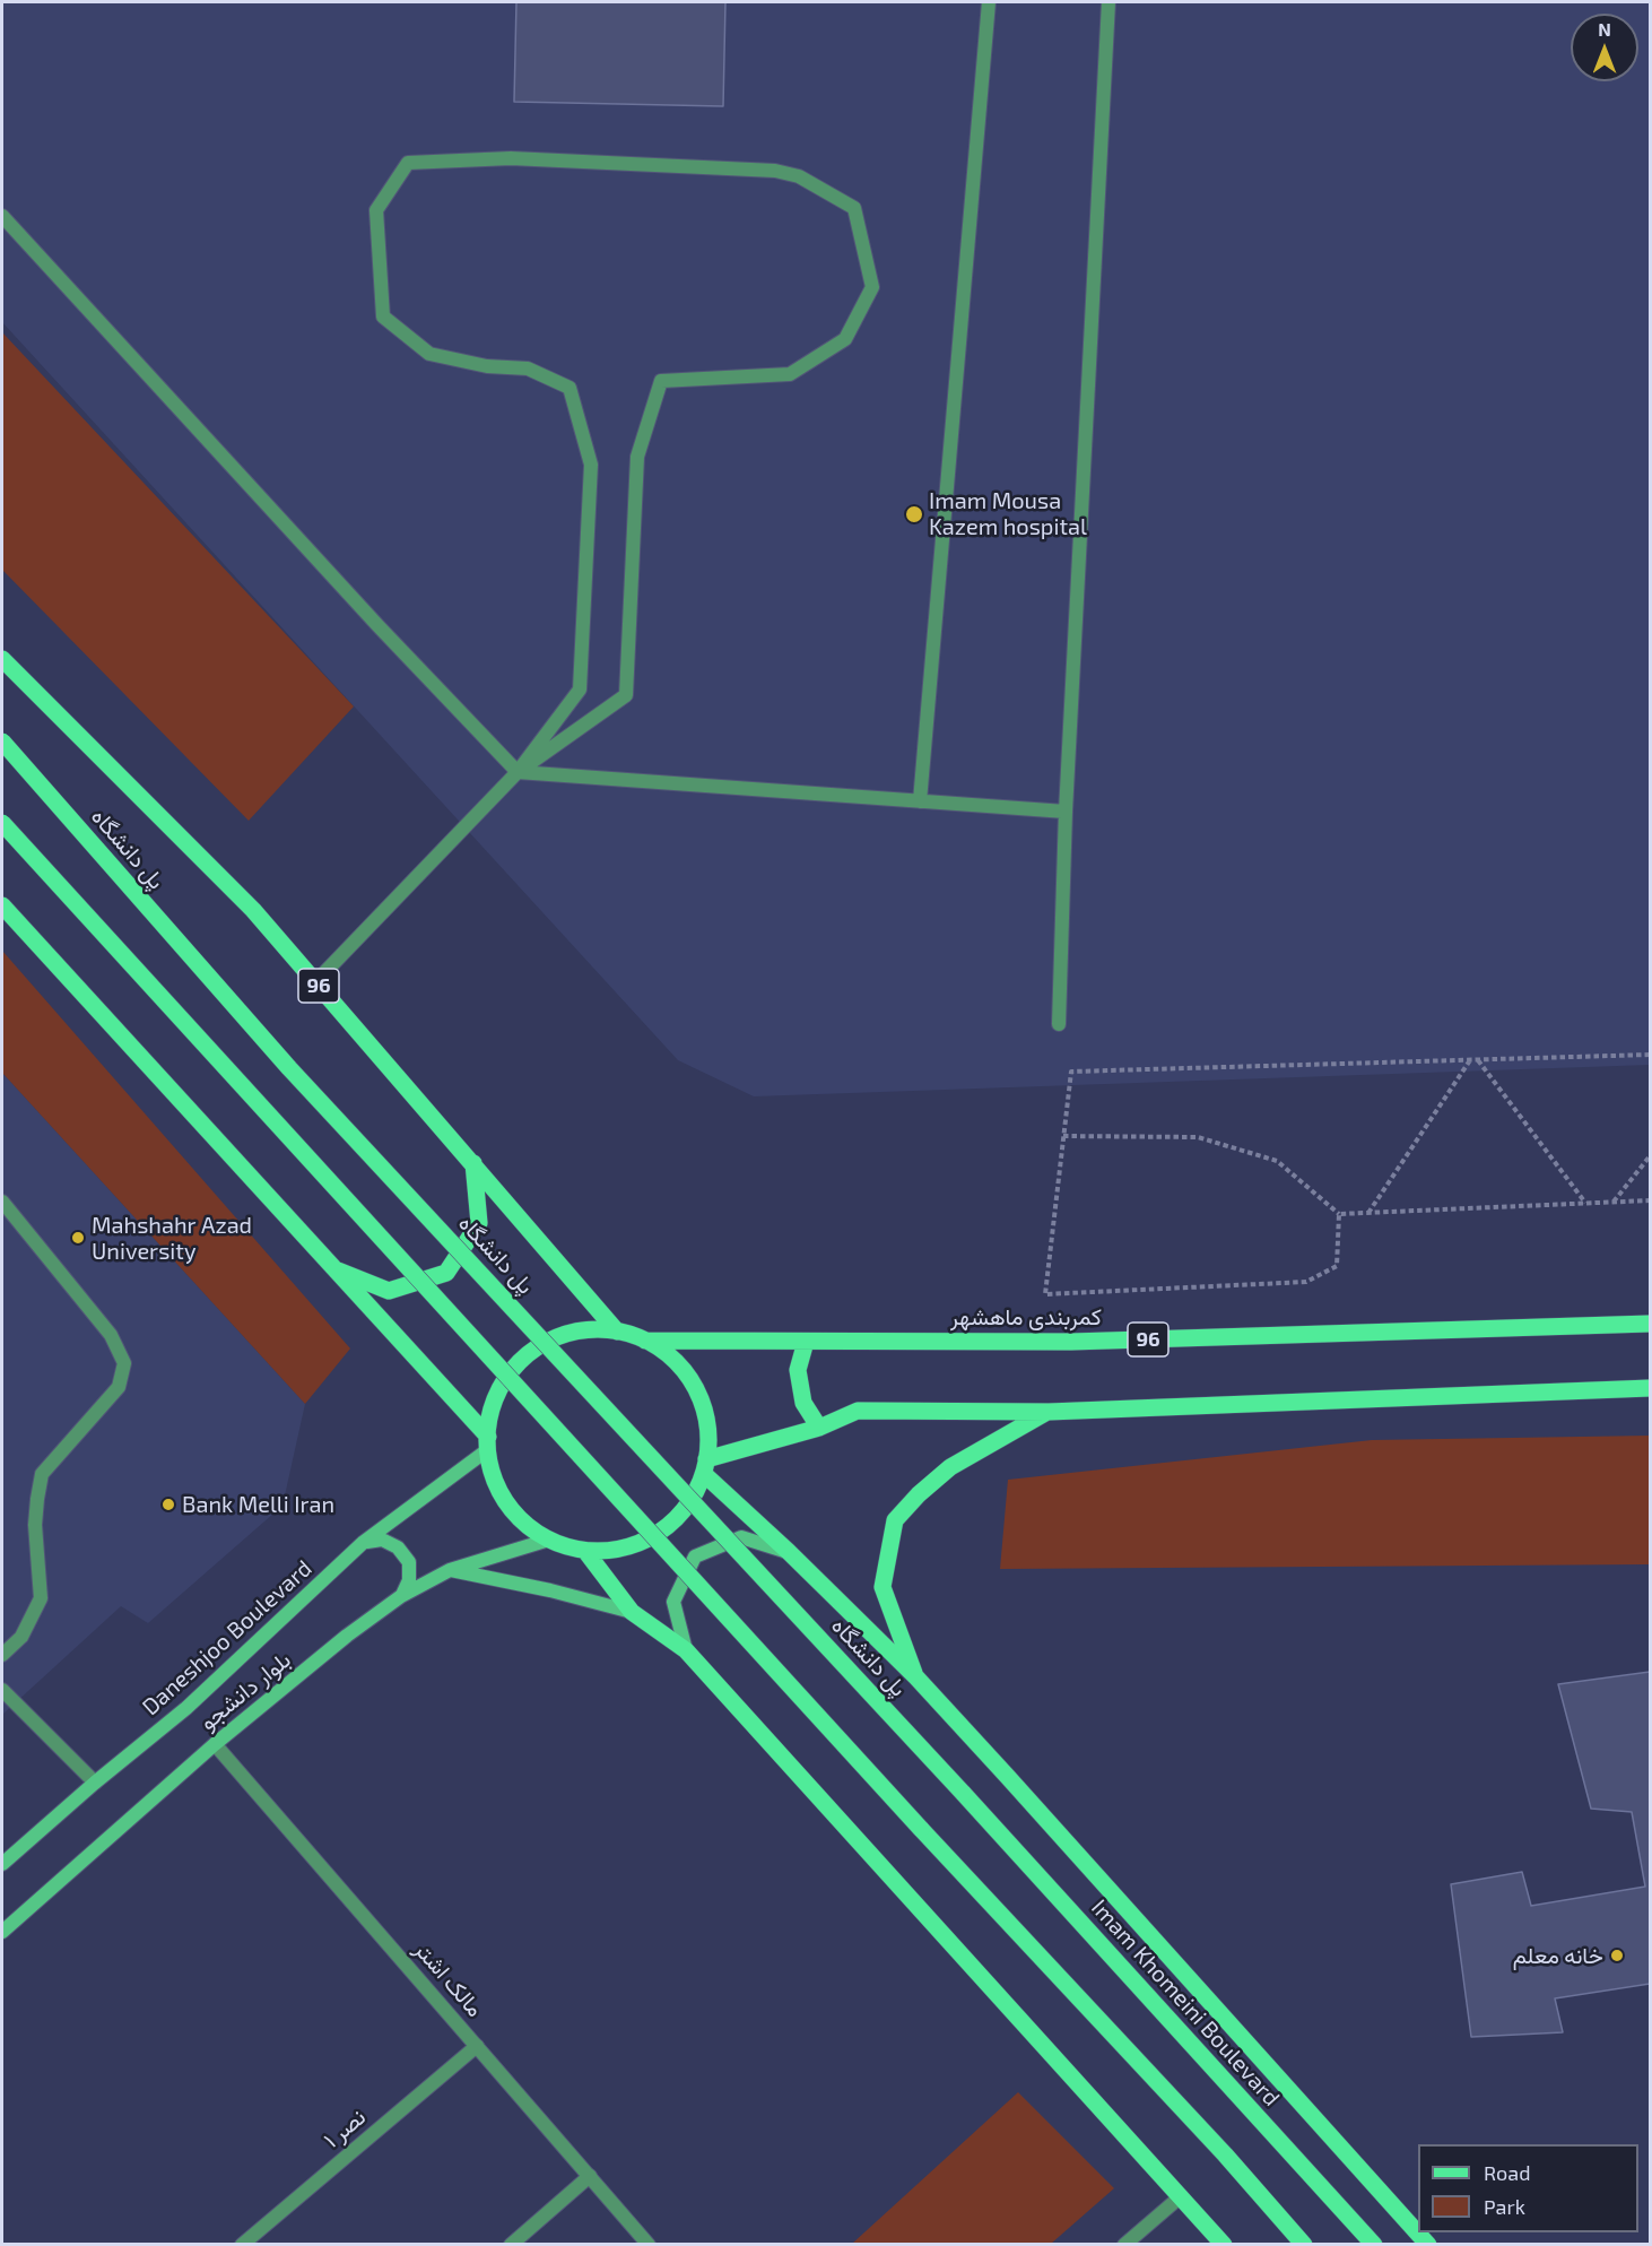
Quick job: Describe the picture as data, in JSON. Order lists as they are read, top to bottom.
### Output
{
  "streets": {
    "main road": [
      "پل دانشگاه",
      "96",
      "کمربندی ماهشهر",
      "Daneshjoo Boulevard",
      "بلوار دانشجو",
      "Imam Khomeini Boulevard"
    ],
    "street": ["مالک اشتر", "نصر ۱"]
  },
  "crossings": [
    ["پل دانشگاه", "Imam Khomeini Boulevard"],
    ["96", "کمربندی ماهشهر"],
    ["96", "Daneshjoo Boulevard"],
    ["96", "بلوار دانشجو"],
    ["کمربندی ماهشهر", "Daneshjoo Boulevard"],
    ["کمربندی ماهشهر", "بلوار دانشجو"],
    ["Daneshjoo Boulevard", "بلوار دانشجو"],
    ["بلوار دانشجو", "مالک اشتر"],
    ["مالک اشتر", "نصر ۱"]
  ],
  "places": [
    "Imam Mousa Kazem hospital",
    "Mahshahr Azad University",
    "Bank Melli Iran",
    "خانه معلم"
  ],
  "legend": ["Road", "Park"],
  "north": "top"
}
